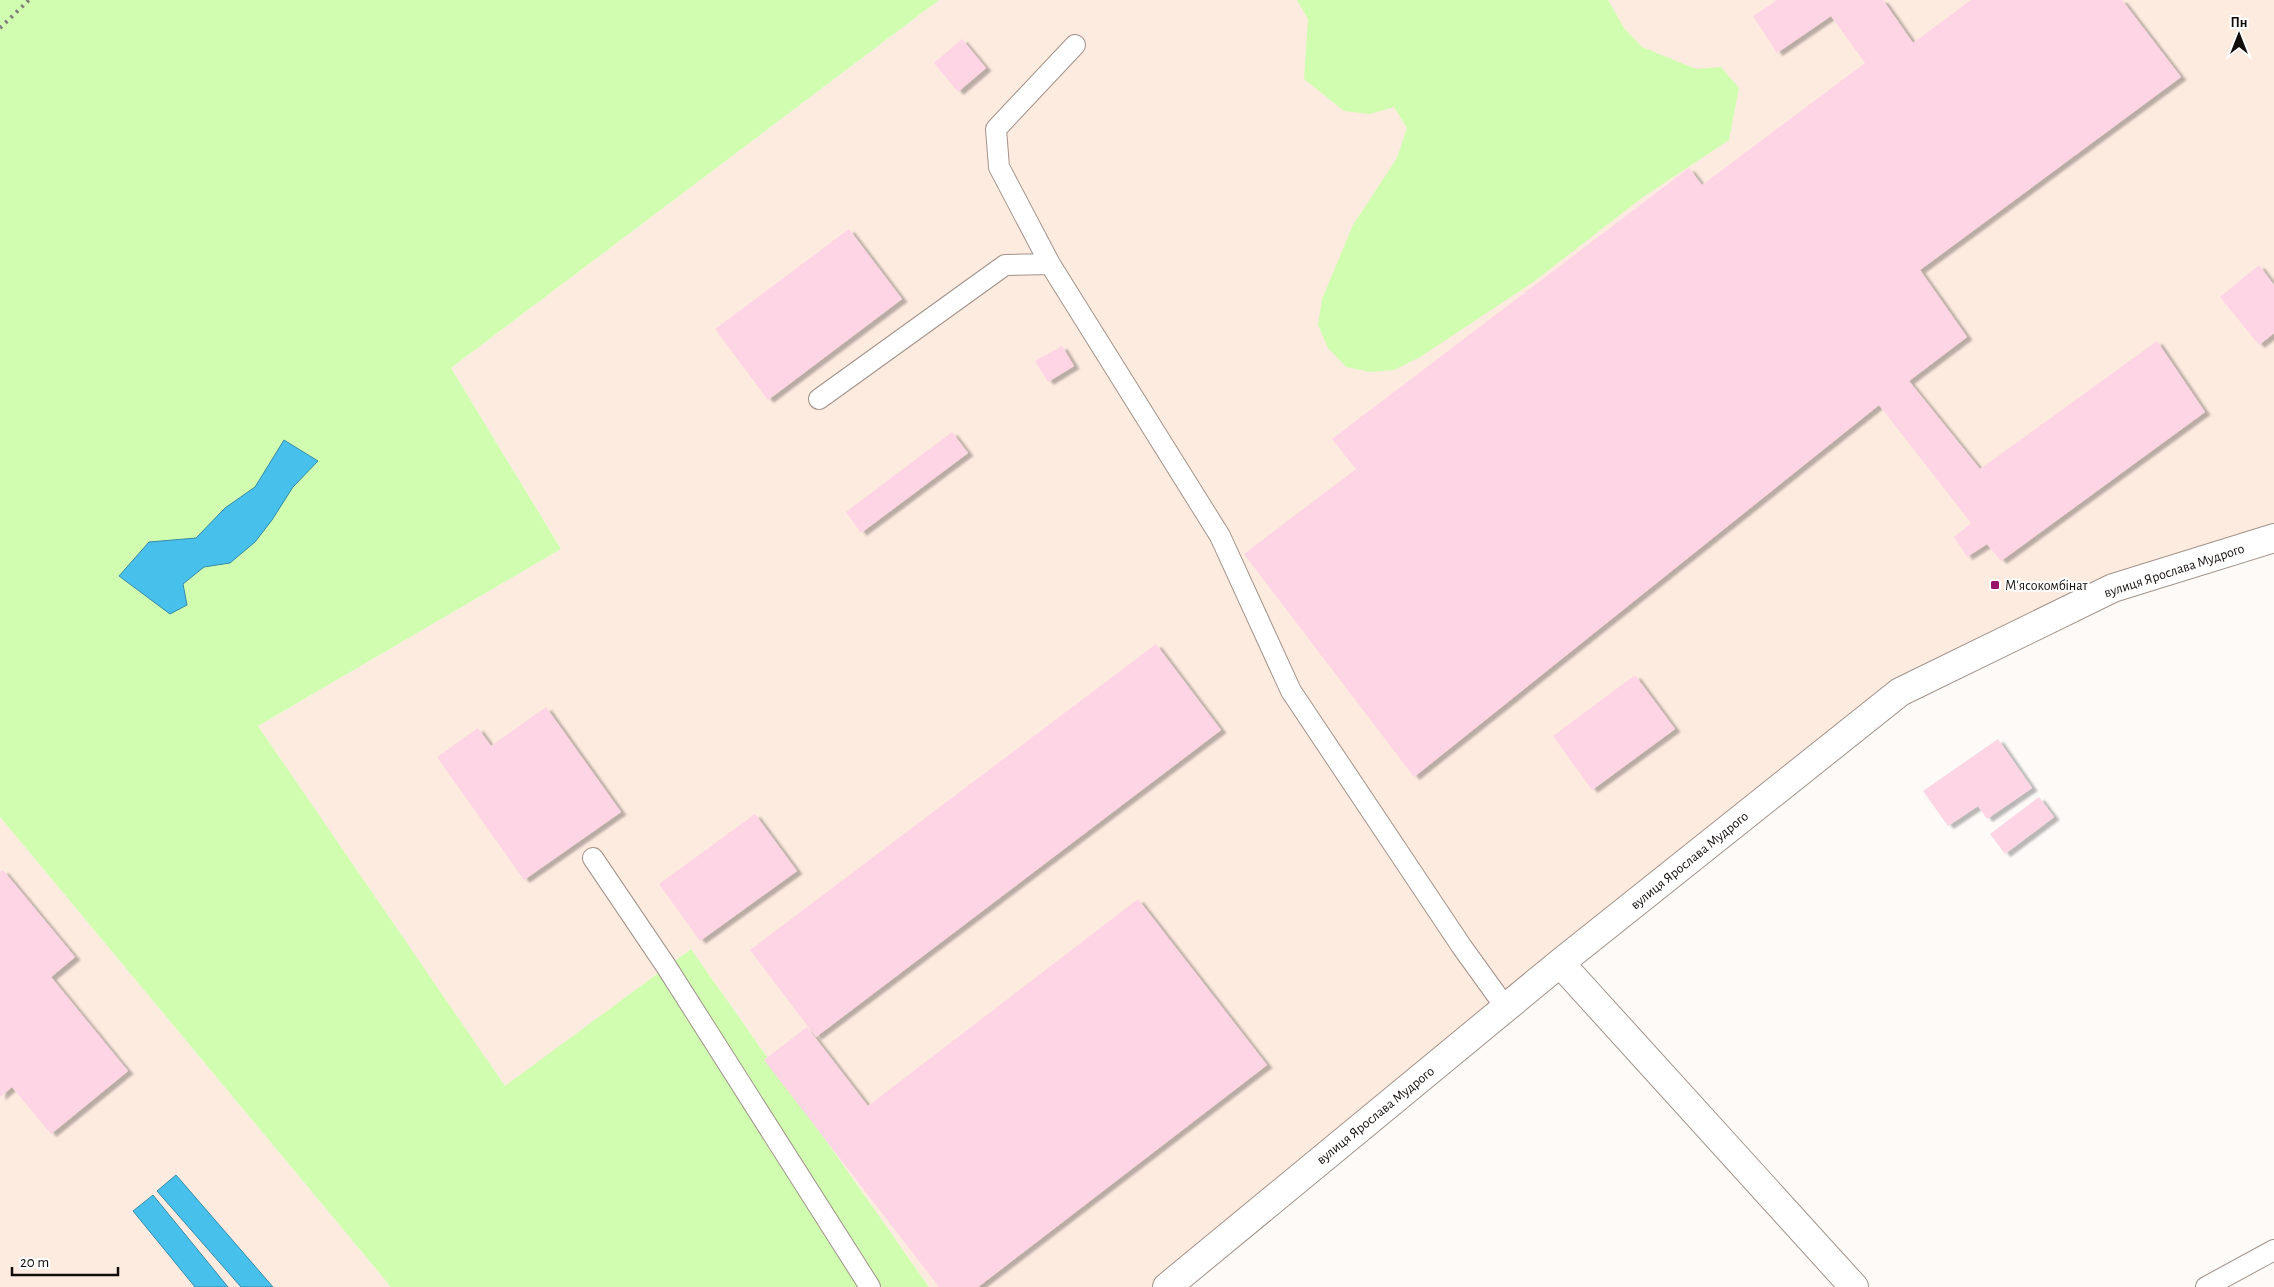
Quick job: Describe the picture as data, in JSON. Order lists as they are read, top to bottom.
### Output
{
  "streets": {
    "main road": ["вулиця Ярослава Мудрого"]
  },
  "places": {
    "transit": ["М'ясокомбінат"]
  },
  "scale_bar": "20 m",
  "north": "top"
}
